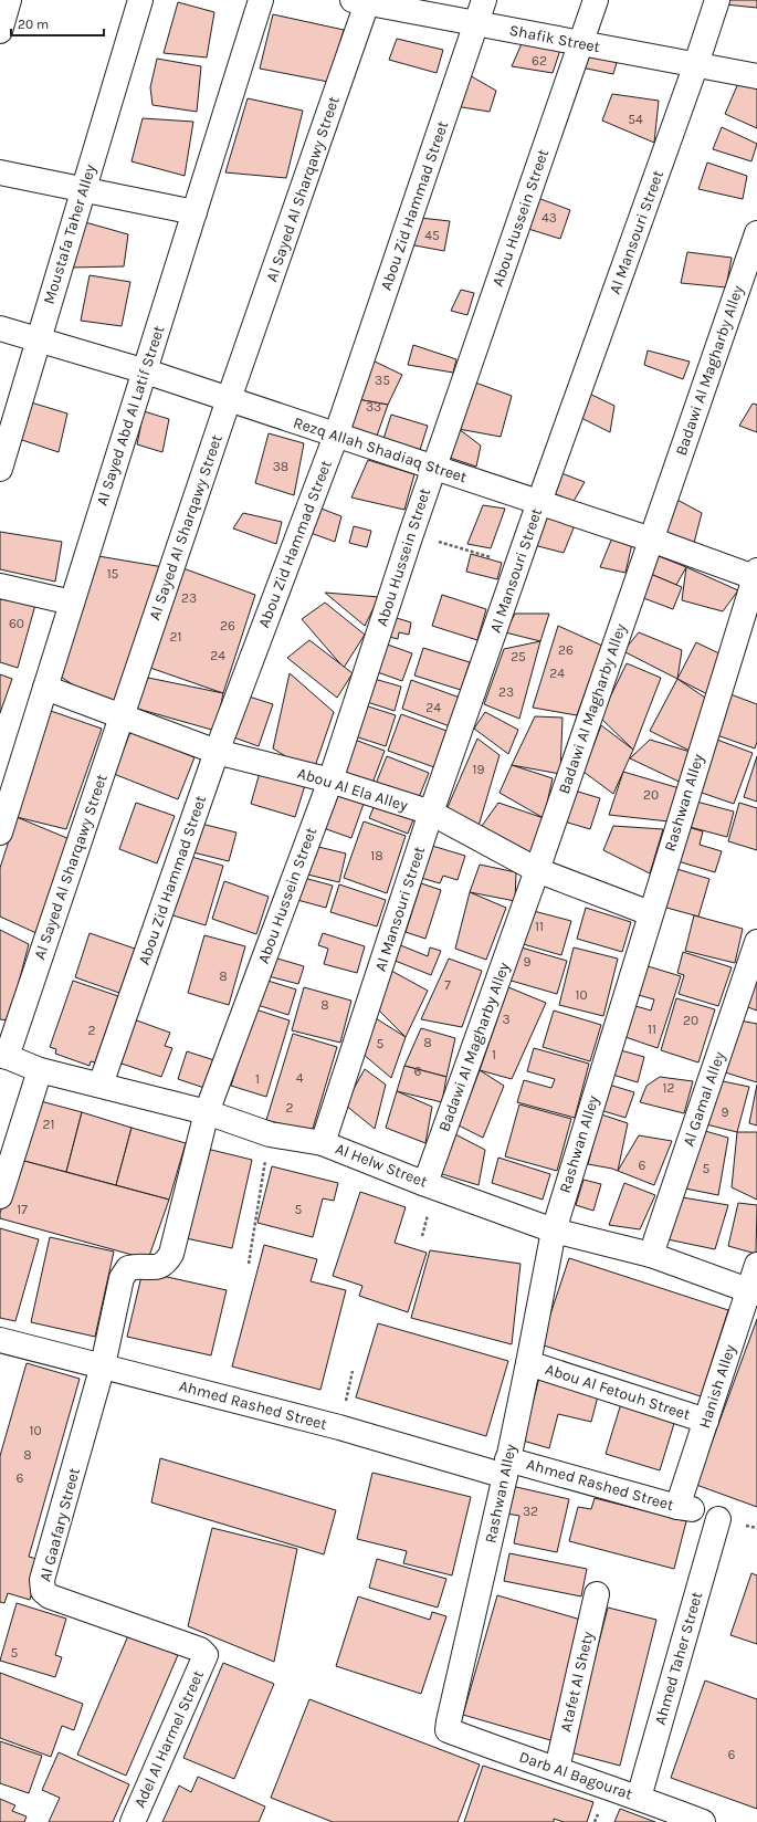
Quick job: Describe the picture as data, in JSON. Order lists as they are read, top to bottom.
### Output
{
  "streets": {
    "street": [
      "Shafik Street",
      "Al Sayed Al Sharqawy Street",
      "Abou Zid Hammad Street",
      "Abou Hussein Street",
      "Al Mansouri Street",
      "Moustafa Taher Alley",
      "Badawi Al Magharby Alley",
      "Al Sayed Abd Al Latif Street",
      "Rezq Allah Shadiaq Street",
      "Abou Al Ela Alley",
      "Rashwan Alley",
      "Al Gamal Alley",
      "Al Helw Street",
      "Hanish Alley",
      "Abou Al Fetouh Street",
      "Ahmed Rashed Street",
      "Al Gaafary Street",
      "Ahmed Taher Street",
      "Atafet Al Shety",
      "Adel Al Harmel Street",
      "Darb Al Bagourat"
    ]
  },
  "crossings": [
    ["Shafik Street", "Al Sayed Al Sharqawy Street"],
    ["Shafik Street", "Abou Zid Hammad Street"],
    ["Shafik Street", "Abou Hussein Street"],
    ["Shafik Street", "Al Mansouri Street"],
    ["Al Sayed Al Sharqawy Street", "Rezq Allah Shadiaq Street"],
    ["Al Sayed Al Sharqawy Street", "Abou Al Ela Alley"],
    ["Al Sayed Al Sharqawy Street", "Al Helw Street"],
    ["Abou Zid Hammad Street", "Rezq Allah Shadiaq Street"],
    ["Abou Zid Hammad Street", "Abou Al Ela Alley"],
    ["Abou Zid Hammad Street", "Al Helw Street"],
    ["Abou Hussein Street", "Rezq Allah Shadiaq Street"],
    ["Abou Hussein Street", "Abou Al Ela Alley"],
    ["Abou Hussein Street", "Al Helw Street"],
    ["Abou Hussein Street", "Ahmed Rashed Street"],
    ["Abou Hussein Street", "Al Gaafary Street"],
    ["Al Mansouri Street", "Rezq Allah Shadiaq Street"],
    ["Al Mansouri Street", "Abou Al Ela Alley"],
    ["Al Mansouri Street", "Al Helw Street"],
    ["Moustafa Taher Alley", "Rezq Allah Shadiaq Street"],
    ["Badawi Al Magharby Alley", "Rezq Allah Shadiaq Street"],
    ["Badawi Al Magharby Alley", "Abou Al Ela Alley"],
    ["Badawi Al Magharby Alley", "Al Helw Street"],
    ["Al Sayed Abd Al Latif Street", "Rezq Allah Shadiaq Street"],
    ["Al Sayed Abd Al Latif Street", "Abou Al Ela Alley"],
    ["Rezq Allah Shadiaq Street", "Rashwan Alley"],
    ["Abou Al Ela Alley", "Rashwan Alley"],
    ["Rashwan Alley", "Al Helw Street"],
    ["Rashwan Alley", "Abou Al Fetouh Street"],
    ["Rashwan Alley", "Ahmed Rashed Street"],
    ["Rashwan Alley", "Darb Al Bagourat"],
    ["Al Gamal Alley", "Al Helw Street"],
    ["Al Helw Street", "Hanish Alley"],
    ["Hanish Alley", "Abou Al Fetouh Street"],
    ["Hanish Alley", "Ahmed Rashed Street"],
    ["Ahmed Rashed Street", "Al Gaafary Street"],
    ["Al Gaafary Street", "Adel Al Harmel Street"],
    ["Ahmed Taher Street", "Darb Al Bagourat"],
    ["Atafet Al Shety", "Darb Al Bagourat"]
  ],
  "house_numbers": [
    "62",
    "54",
    "43",
    "45",
    "35",
    "33",
    "38",
    "15",
    "23",
    "60",
    "26",
    "21",
    "26",
    "24",
    "25",
    "24",
    "23",
    "24",
    "19",
    "20",
    "18",
    "11",
    "9",
    "8",
    "7",
    "10",
    "8",
    "3",
    "20",
    "11",
    "2",
    "8",
    "5",
    "1",
    "6",
    "4",
    "1",
    "12",
    "2",
    "9",
    "21",
    "6",
    "5",
    "17",
    "5",
    "10",
    "8",
    "6",
    "32",
    "5",
    "6"
  ],
  "scale_bar": "20 m"
}
